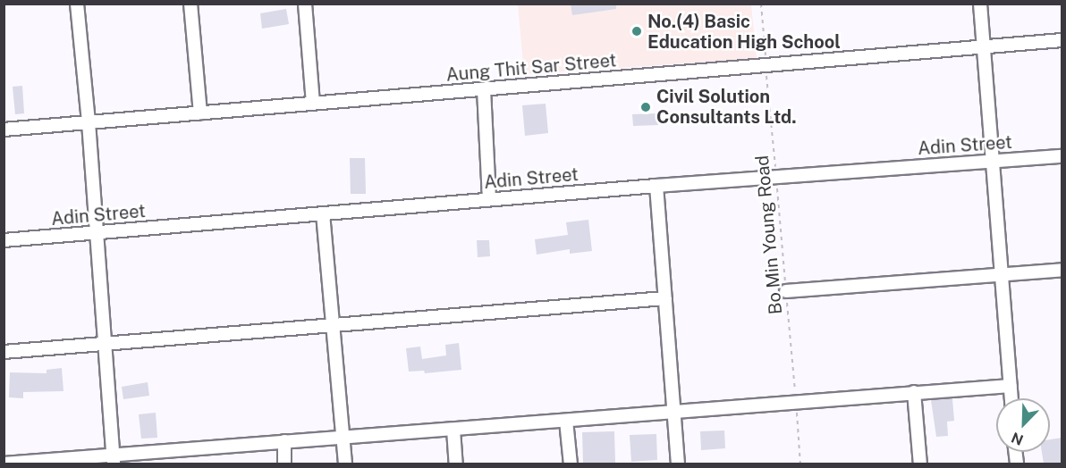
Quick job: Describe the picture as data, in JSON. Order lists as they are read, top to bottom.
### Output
{
  "streets": {
    "street": ["Aung Thit Sar Street", "Adin Street"],
    "path": ["Bo Min Young Road"]
  },
  "crossings": [
    ["Aung Thit Sar Street", "Bo Min Young Road"],
    ["Adin Street", "Bo Min Young Road"]
  ],
  "places": ["No.(4) Basic Education High School", "Civil Solution Consultants Ltd."],
  "north": "bottom left"
}
